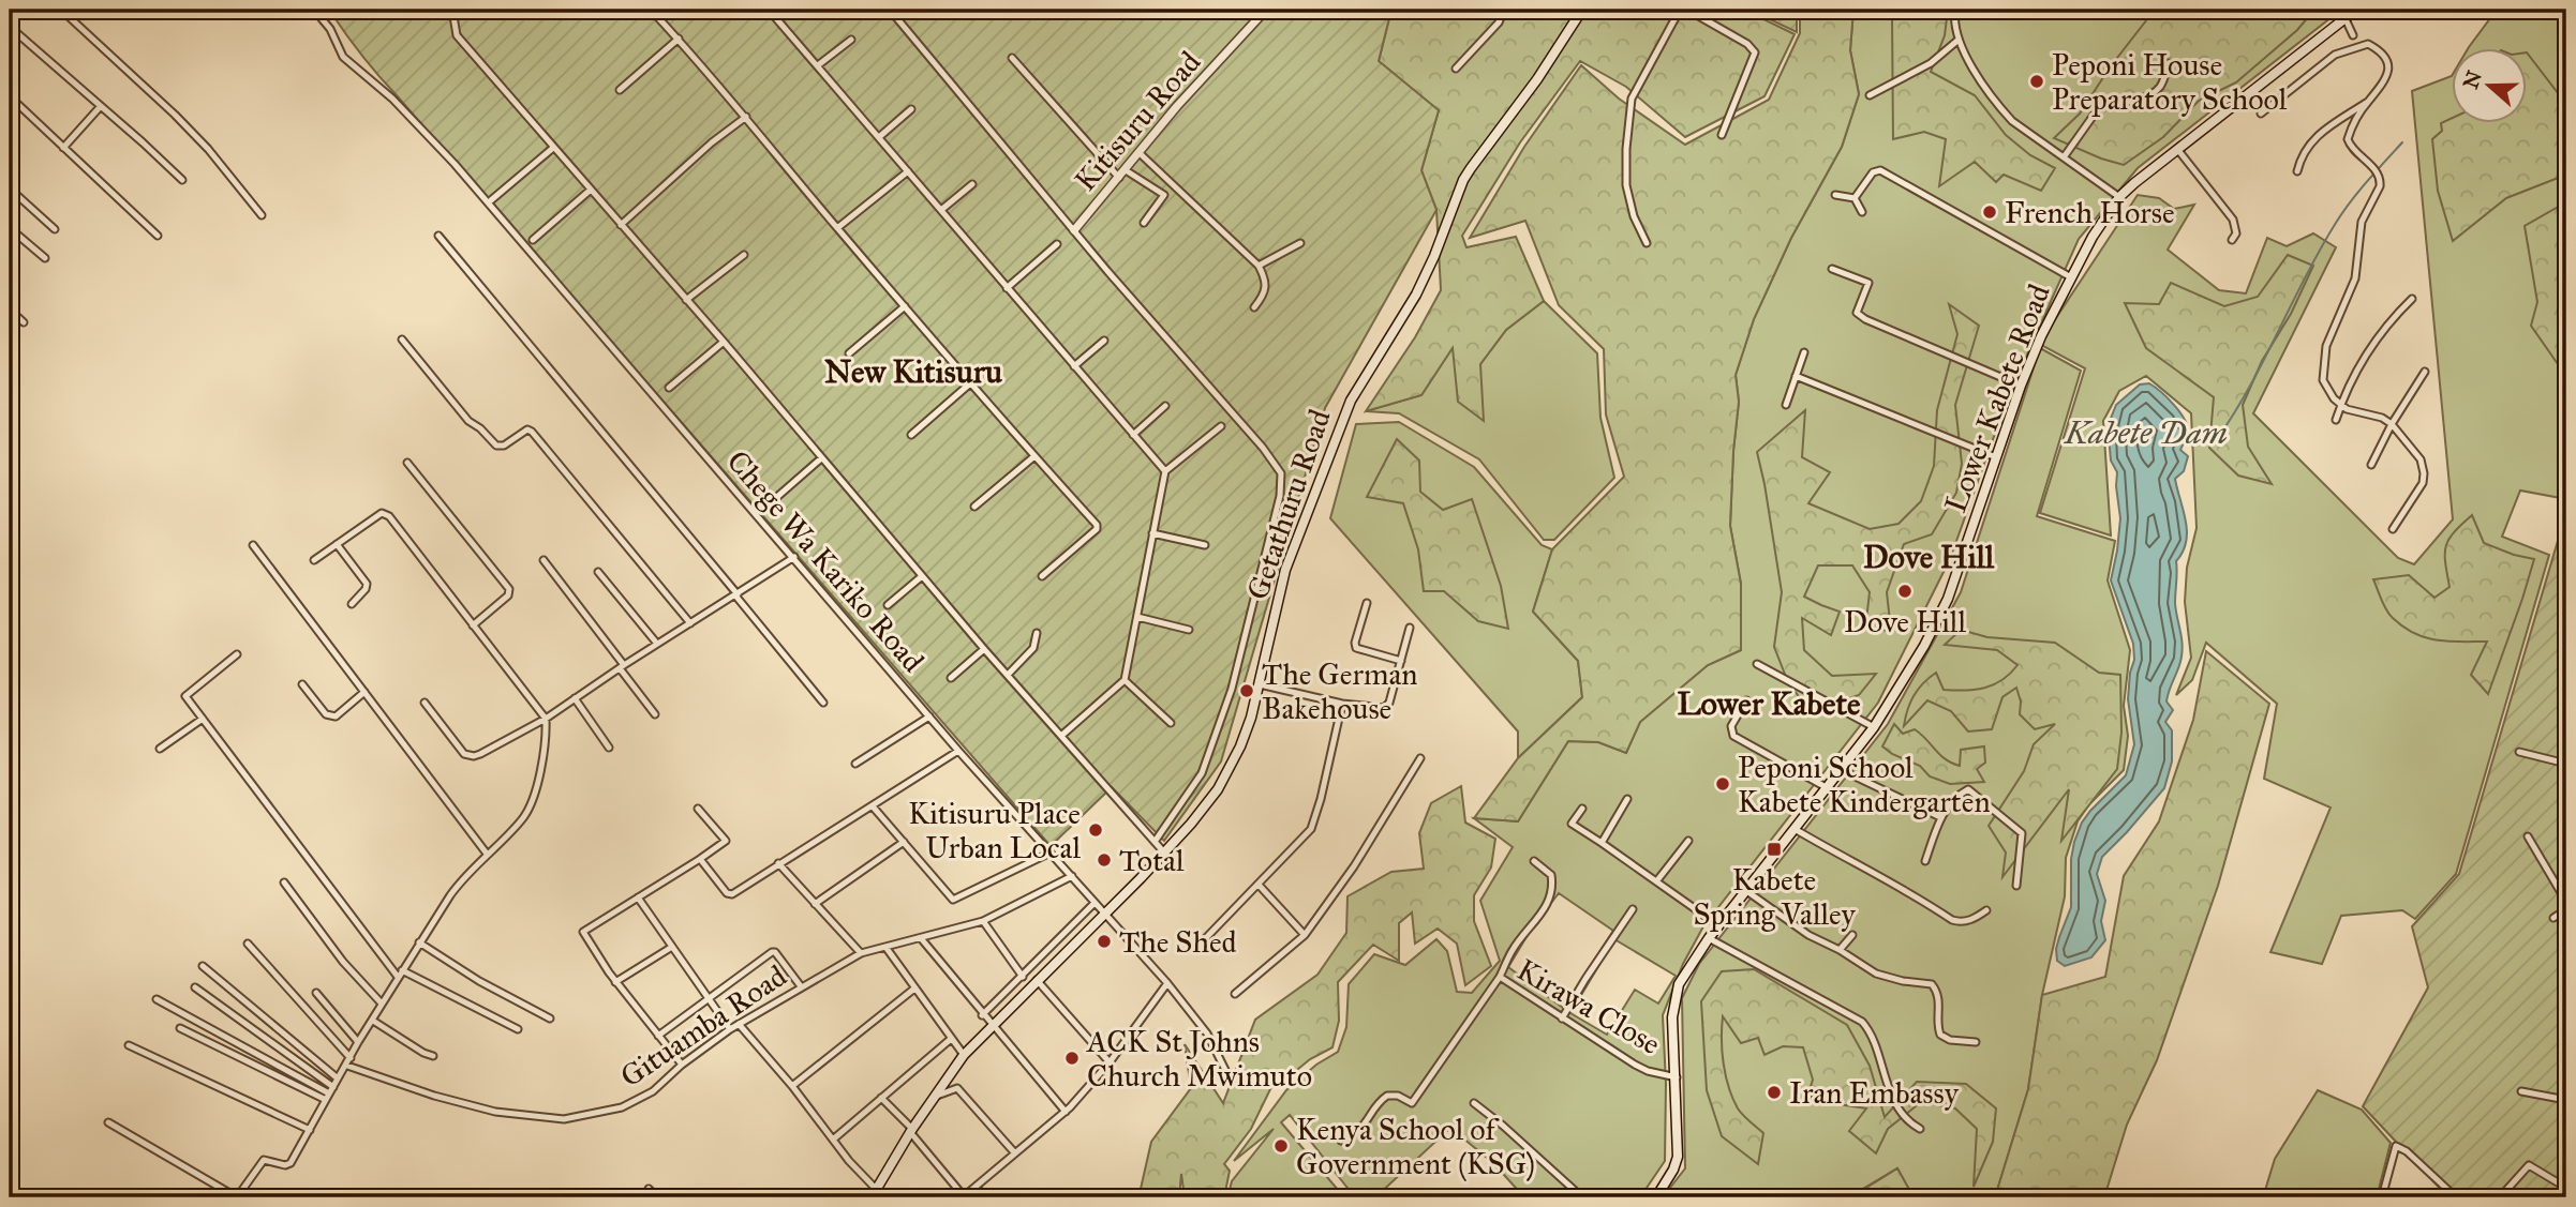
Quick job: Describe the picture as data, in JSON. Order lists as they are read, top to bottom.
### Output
{
  "streets": {
    "main road": ["Lower Kabete Road", "Getathuru Road"],
    "street": [
      "Kitisuru Road",
      "Chege Wa Kariko Road",
      "Kirawa Close",
      "Gituamba Road"
    ]
  },
  "crossings": [
    ["Lower Kabete Road", "Kirawa Close"],
    ["Getathuru Road", "Chege Wa Kariko Road"],
    ["Chege Wa Kariko Road", "Gituamba Road"]
  ],
  "districts": ["New Kitisuru", "Dove Hill", "Lower Kabete"],
  "water": ["Kabete Dam"],
  "places": {
    "other": [
      "Peponi House Preparatory School",
      "French Horse",
      "Dove Hill",
      "The German Bakehouse",
      "Peponi School Kabete Kindergarten",
      "Kitisuru Place Urban Local",
      "Total",
      "The Shed",
      "ACK St Johns Church Mwimuto",
      "Iran Embassy",
      "Kenya School of Government (KSG)"
    ],
    "transit": ["Kabete Spring Valley"]
  },
  "north": "left"
}
